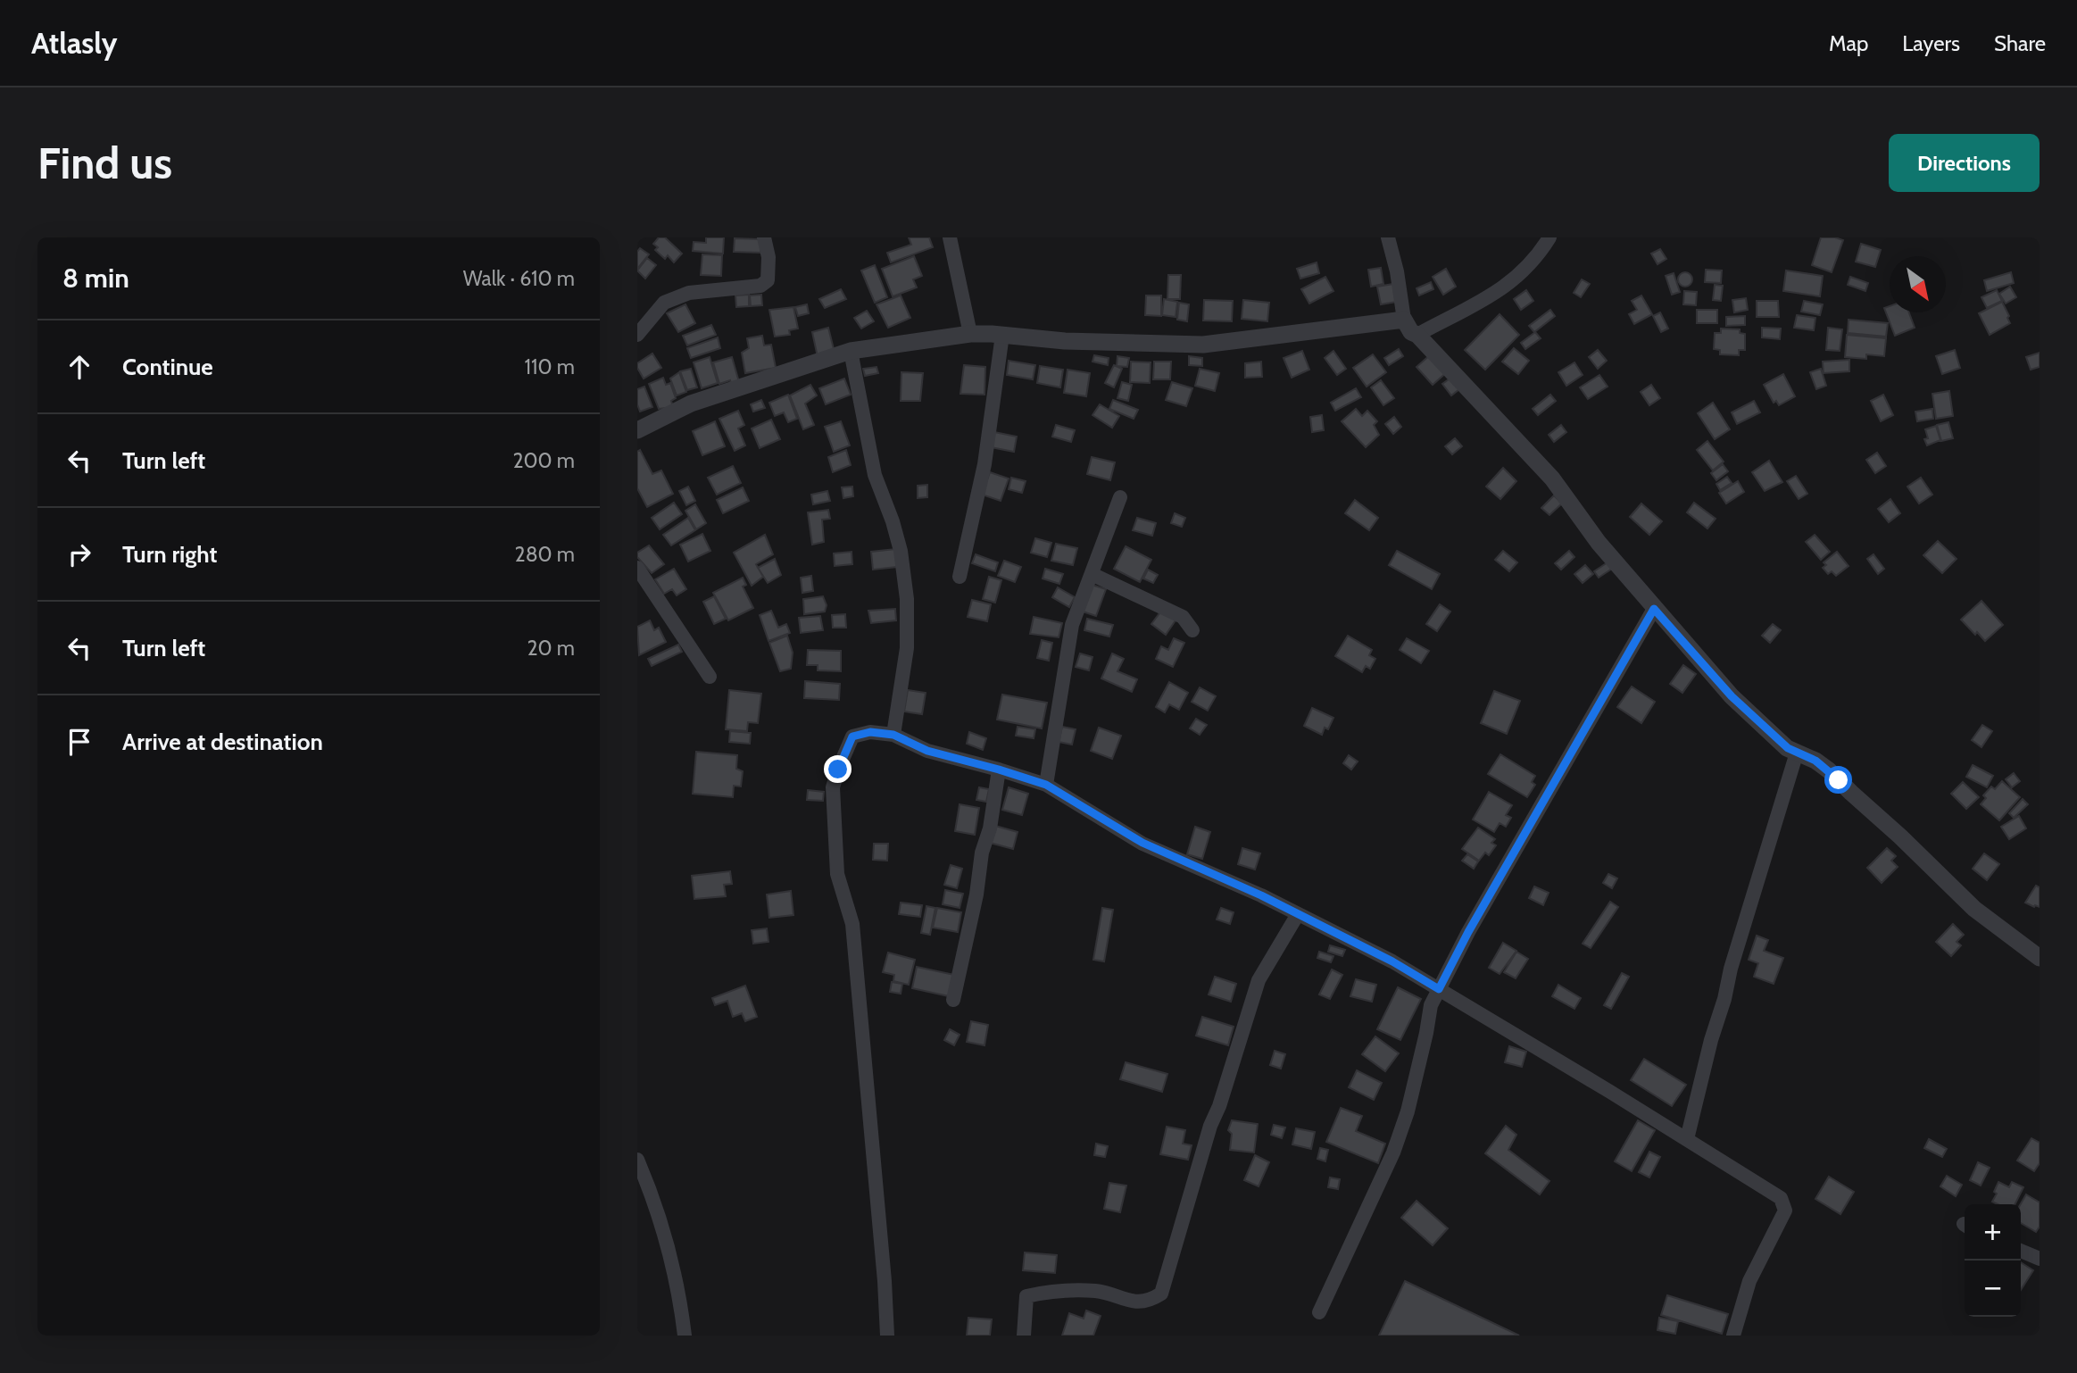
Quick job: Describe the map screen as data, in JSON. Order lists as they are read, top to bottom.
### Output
{
  "north": "bottom right",
  "page": {
    "header": "Atlasly",
    "nav": ["Map", "Layers", "Share"],
    "buttons": "Directions",
    "title": "Find us",
    "heading": ["8 min", "Walk · 610 m"],
    "list": [
      ["Continue", "110 m"],
      ["Turn left", "200 m"],
      ["Turn right", "280 m"],
      ["Turn left", "20 m"],
      "Arrive at destination"
    ],
    "map_buttons": ["+", "−"]
  }
}
